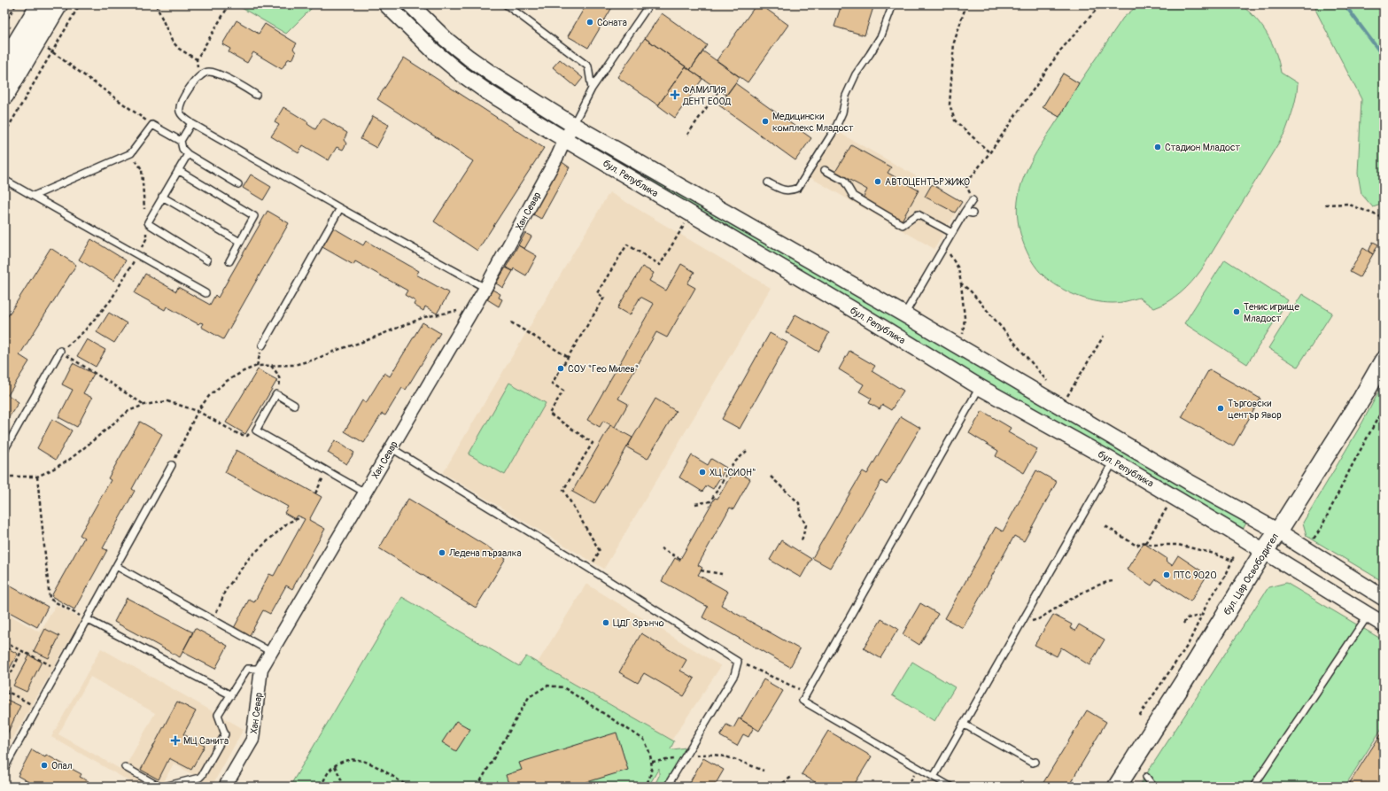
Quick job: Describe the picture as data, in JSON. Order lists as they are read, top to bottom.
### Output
{
  "streets": {
    "main road": ["бул. Цар Освободител"],
    "street": ["бул. Република", "Хан Севар"]
  },
  "crossings": [
    ["бул. Република", "Хан Севар"],
    ["бул. Република", "бул. Цар Освободител"]
  ],
  "places": {
    "other": [
      "Соната",
      "Медицински комплекс Младост",
      "Стадион Младост",
      "АВТОЦЕНТЪР ЖИЖО",
      "Тенис игрище Младост",
      "СОУ \"Гео Милев\"",
      "Търговски център Явор",
      "ХЦ \"СИОН\"",
      "Ледена пързалка",
      "ПТС 9020",
      "ЦДГ Зрънчо",
      "Опал"
    ],
    "health": ["ФАМИЛИЯ ДЕНТ ЕООД", "МЦ Санита"]
  }
}
